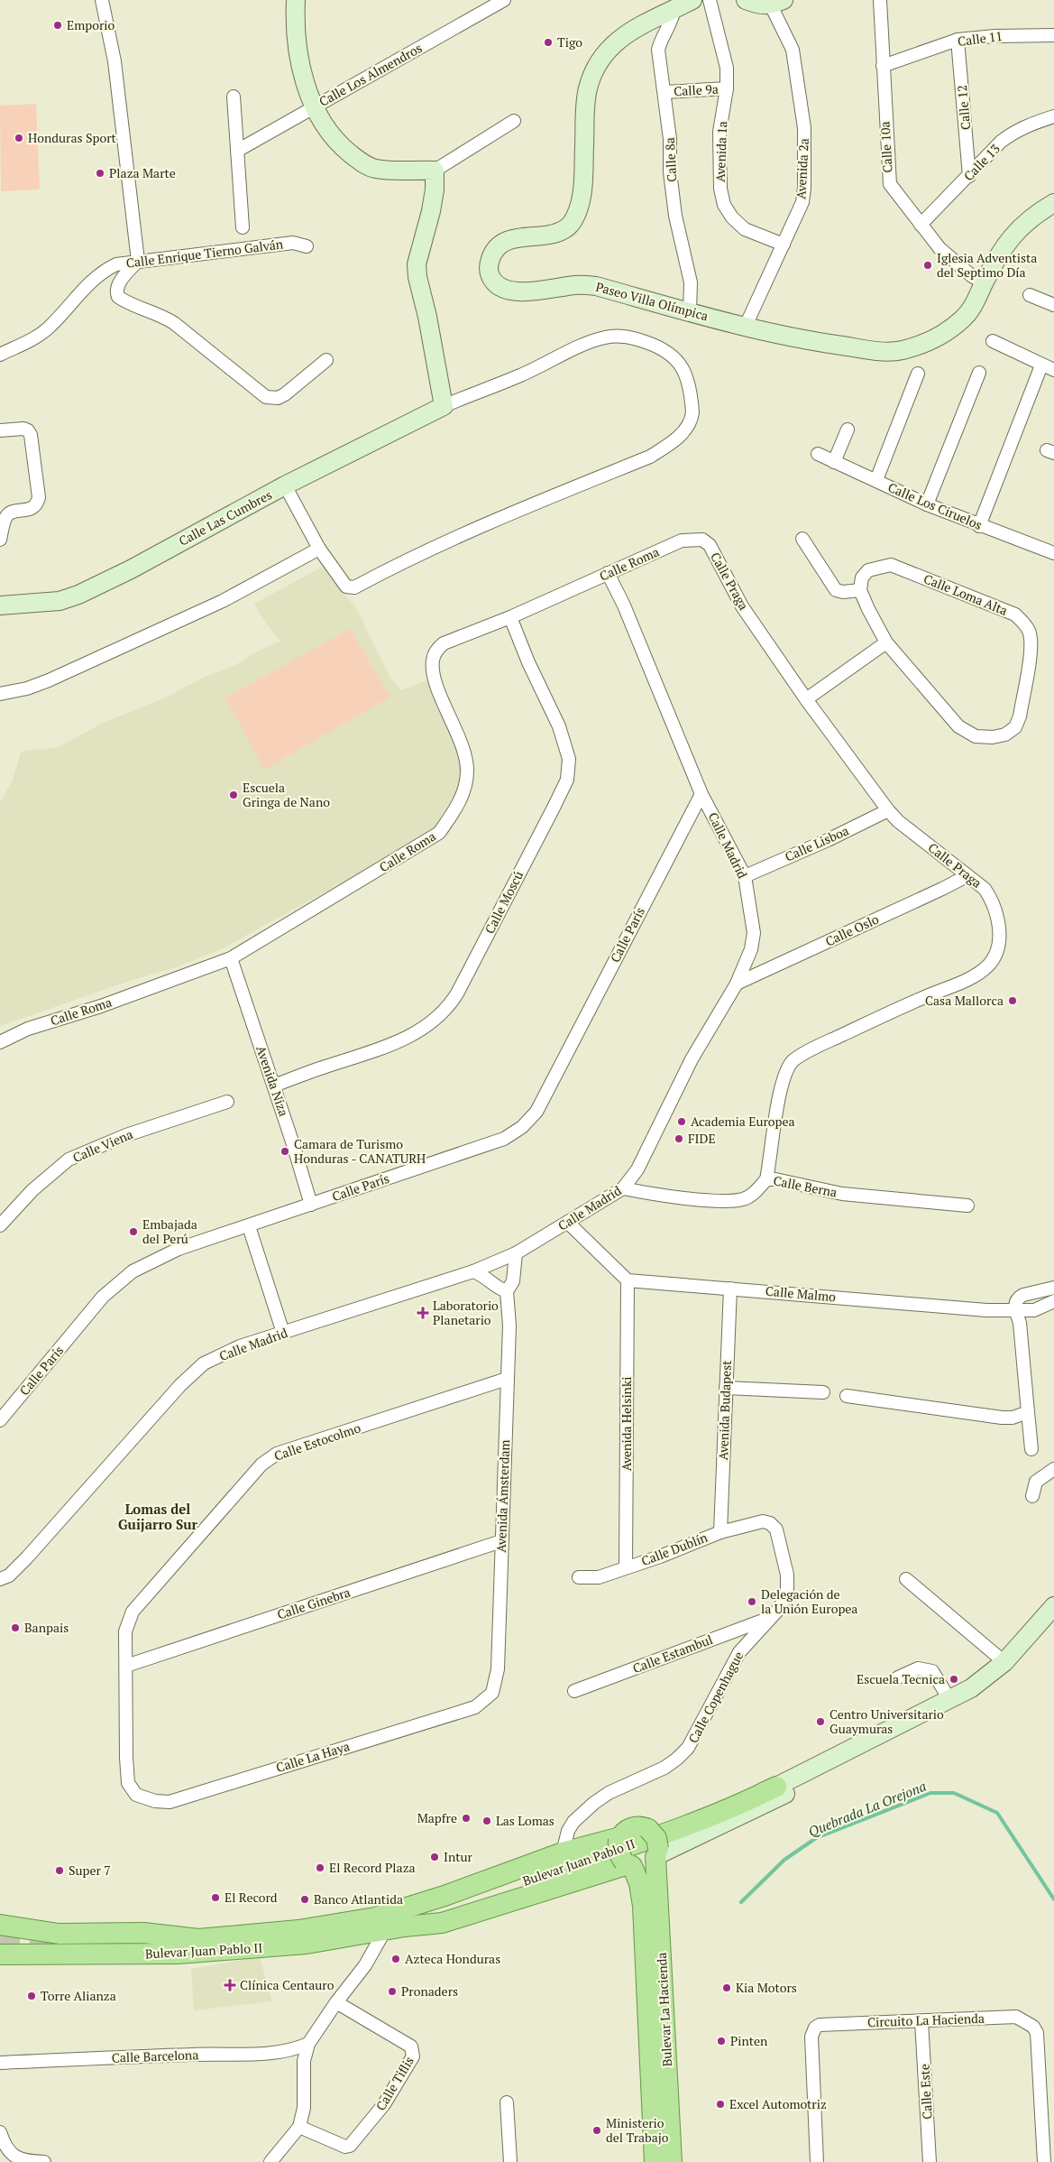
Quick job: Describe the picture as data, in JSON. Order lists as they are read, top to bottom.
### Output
{
  "streets": {
    "main road": [
      "Paseo Villa Olímpica",
      "Calle Las Cumbres",
      "Bulevar Juan Pablo II",
      "Bulevar La Hacienda"
    ],
    "street": [
      "Calle 11",
      "Calle Los Almendros",
      "Calle 9a",
      "Calle 12",
      "Calle 10a",
      "Avenida 1a",
      "Calle 8a",
      "Calle 13",
      "Avenida 2a",
      "Calle Enrique Tierno Galván",
      "Calle Los Ciruelos",
      "Calle Roma",
      "Calle Praga",
      "Calle Loma Alta",
      "Calle Lisboa",
      "Calle Madrid",
      "Calle Moscú",
      "Calle Oslo",
      "Calle París",
      "Avenida Niza",
      "Calle Viena",
      "Calle Berna",
      "Calle Malmo",
      "Avenida Budapest",
      "Avenida Helsinki",
      "Calle Estocolmo",
      "Avenida Ámsterdam",
      "Calle Dublín",
      "Calle Ginebra",
      "Calle Estambul",
      "Calle Copenhague",
      "Calle La Haya",
      "Circuito La Hacienda",
      "Calle Barcelona",
      "Calle Tiflis",
      "Calle Este"
    ]
  },
  "crossings": [
    ["Calle 11", "Calle 12"],
    ["Calle 11", "Calle 10a"],
    ["Calle 9a", "Avenida 1a"],
    ["Calle 9a", "Calle 8a"],
    ["Calle 12", "Calle 13"],
    ["Calle 10a", "Calle 13"],
    ["Calle 10a", "Paseo Villa Olímpica"],
    ["Avenida 1a", "Avenida 2a"],
    ["Calle 8a", "Paseo Villa Olímpica"],
    ["Avenida 2a", "Paseo Villa Olímpica"],
    ["Calle Roma", "Calle Praga"],
    ["Calle Roma", "Calle Madrid"],
    ["Calle Roma", "Calle Moscú"],
    ["Calle Roma", "Avenida Niza"],
    ["Calle Praga", "Calle Lisboa"],
    ["Calle Praga", "Calle Oslo"],
    ["Calle Praga", "Calle Berna"],
    ["Calle Lisboa", "Calle Madrid"],
    ["Calle Madrid", "Calle Oslo"],
    ["Calle Madrid", "Calle París"],
    ["Calle Madrid", "Calle Berna"],
    ["Calle Madrid", "Avenida Ámsterdam"],
    ["Calle Moscú", "Avenida Niza"],
    ["Calle París", "Avenida Niza"],
    ["Calle Malmo", "Avenida Budapest"],
    ["Calle Malmo", "Avenida Helsinki"],
    ["Avenida Budapest", "Calle Dublín"],
    ["Avenida Helsinki", "Calle Dublín"],
    ["Calle Estocolmo", "Avenida Ámsterdam"],
    ["Calle Estocolmo", "Calle Ginebra"],
    ["Calle Estocolmo", "Calle La Haya"],
    ["Avenida Ámsterdam", "Calle Ginebra"],
    ["Avenida Ámsterdam", "Calle La Haya"],
    ["Calle Dublín", "Calle Copenhague"],
    ["Calle Estambul", "Calle Copenhague"],
    ["Calle Copenhague", "Bulevar Juan Pablo II"],
    ["Bulevar Juan Pablo II", "Bulevar La Hacienda"],
    ["Circuito La Hacienda", "Calle Este"]
  ],
  "districts": ["Lomas del Guijarro Sur"],
  "water": ["Quebrada La Orejona"],
  "places": {
    "other": [
      "Emporio",
      "Tigo",
      "Honduras Sport",
      "Plaza Marte",
      "Iglesia Adventista del Septimo Día",
      "Escuela Gringa de Nano",
      "Casa Mallorca",
      "Academia Europea",
      "FIDE",
      "Camara de Turismo Honduras - CANATURH",
      "Embajada del Perú",
      "Delegación de la Unión Europea",
      "Banpais",
      "Escuela Tecnica",
      "Centro Universitario Guaymuras",
      "Mapfre",
      "Las Lomas",
      "Intur",
      "El Record Plaza",
      "Super 7",
      "El Record",
      "Banco Atlantida",
      "Azteca Honduras",
      "Kia Motors",
      "Pronaders",
      "Torre Alianza",
      "Pinten",
      "Excel Automotriz",
      "Ministerio del Trabajo"
    ],
    "health": ["Laboratorio Planetario", "Clínica Centauro"]
  }
}
